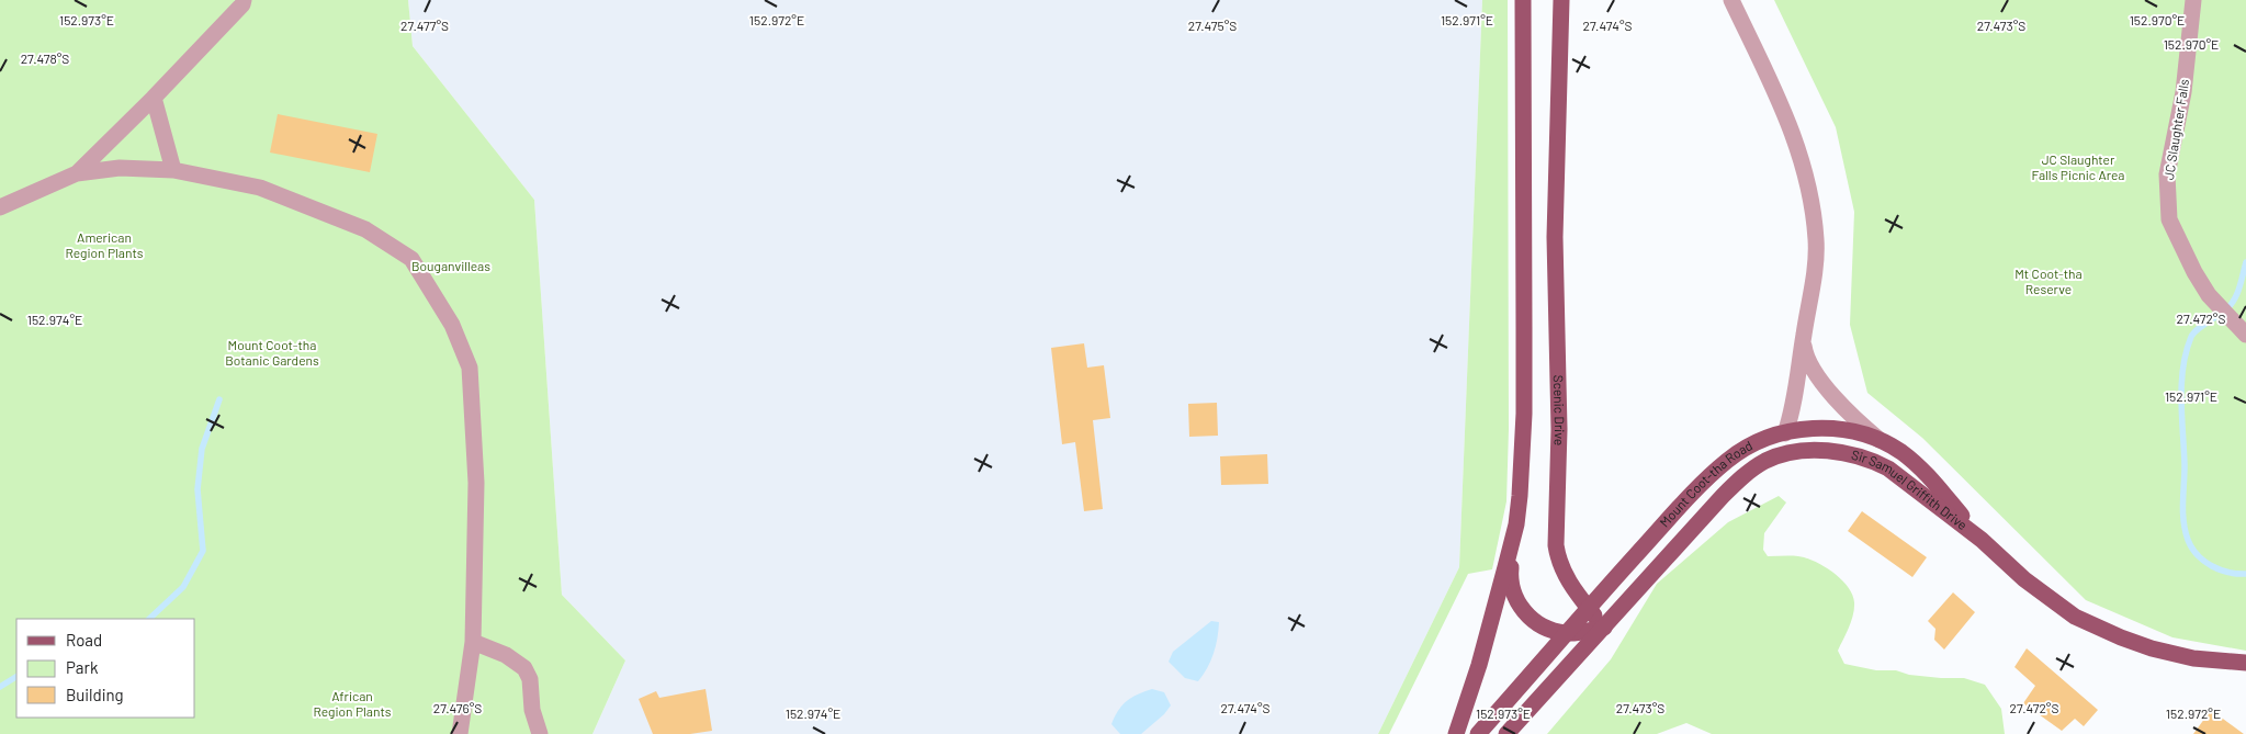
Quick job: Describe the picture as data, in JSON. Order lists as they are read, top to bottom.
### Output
{
  "streets": {
    "main road": ["Scenic Drive", "Mount Coot-tha Road", "Sir Samuel Griffith Drive"],
    "street": ["JC Slaughter Falls"]
  },
  "crossings": [
    ["Scenic Drive", "Mount Coot-tha Road"],
    ["Scenic Drive", "Sir Samuel Griffith Drive"],
    ["Mount Coot-tha Road", "Sir Samuel Griffith Drive"]
  ],
  "parks": [
    "JC Slaughter Falls Picnic Area",
    "American Region Plants",
    "Bouganvilleas",
    "Mt Coot-tha Reserve",
    "Mount Coot-tha Botanic Gardens",
    "African Region Plants"
  ],
  "legend": ["Road", "Park", "Building"],
  "coordinates": [
    "152.973°E",
    "152.972°E",
    "152.971°E",
    "152.970°E",
    "27.477°S",
    "27.475°S",
    "27.474°S",
    "27.473°S",
    "27.478°S",
    "27.472°S",
    "152.974°E",
    "27.476°S"
  ]
}
